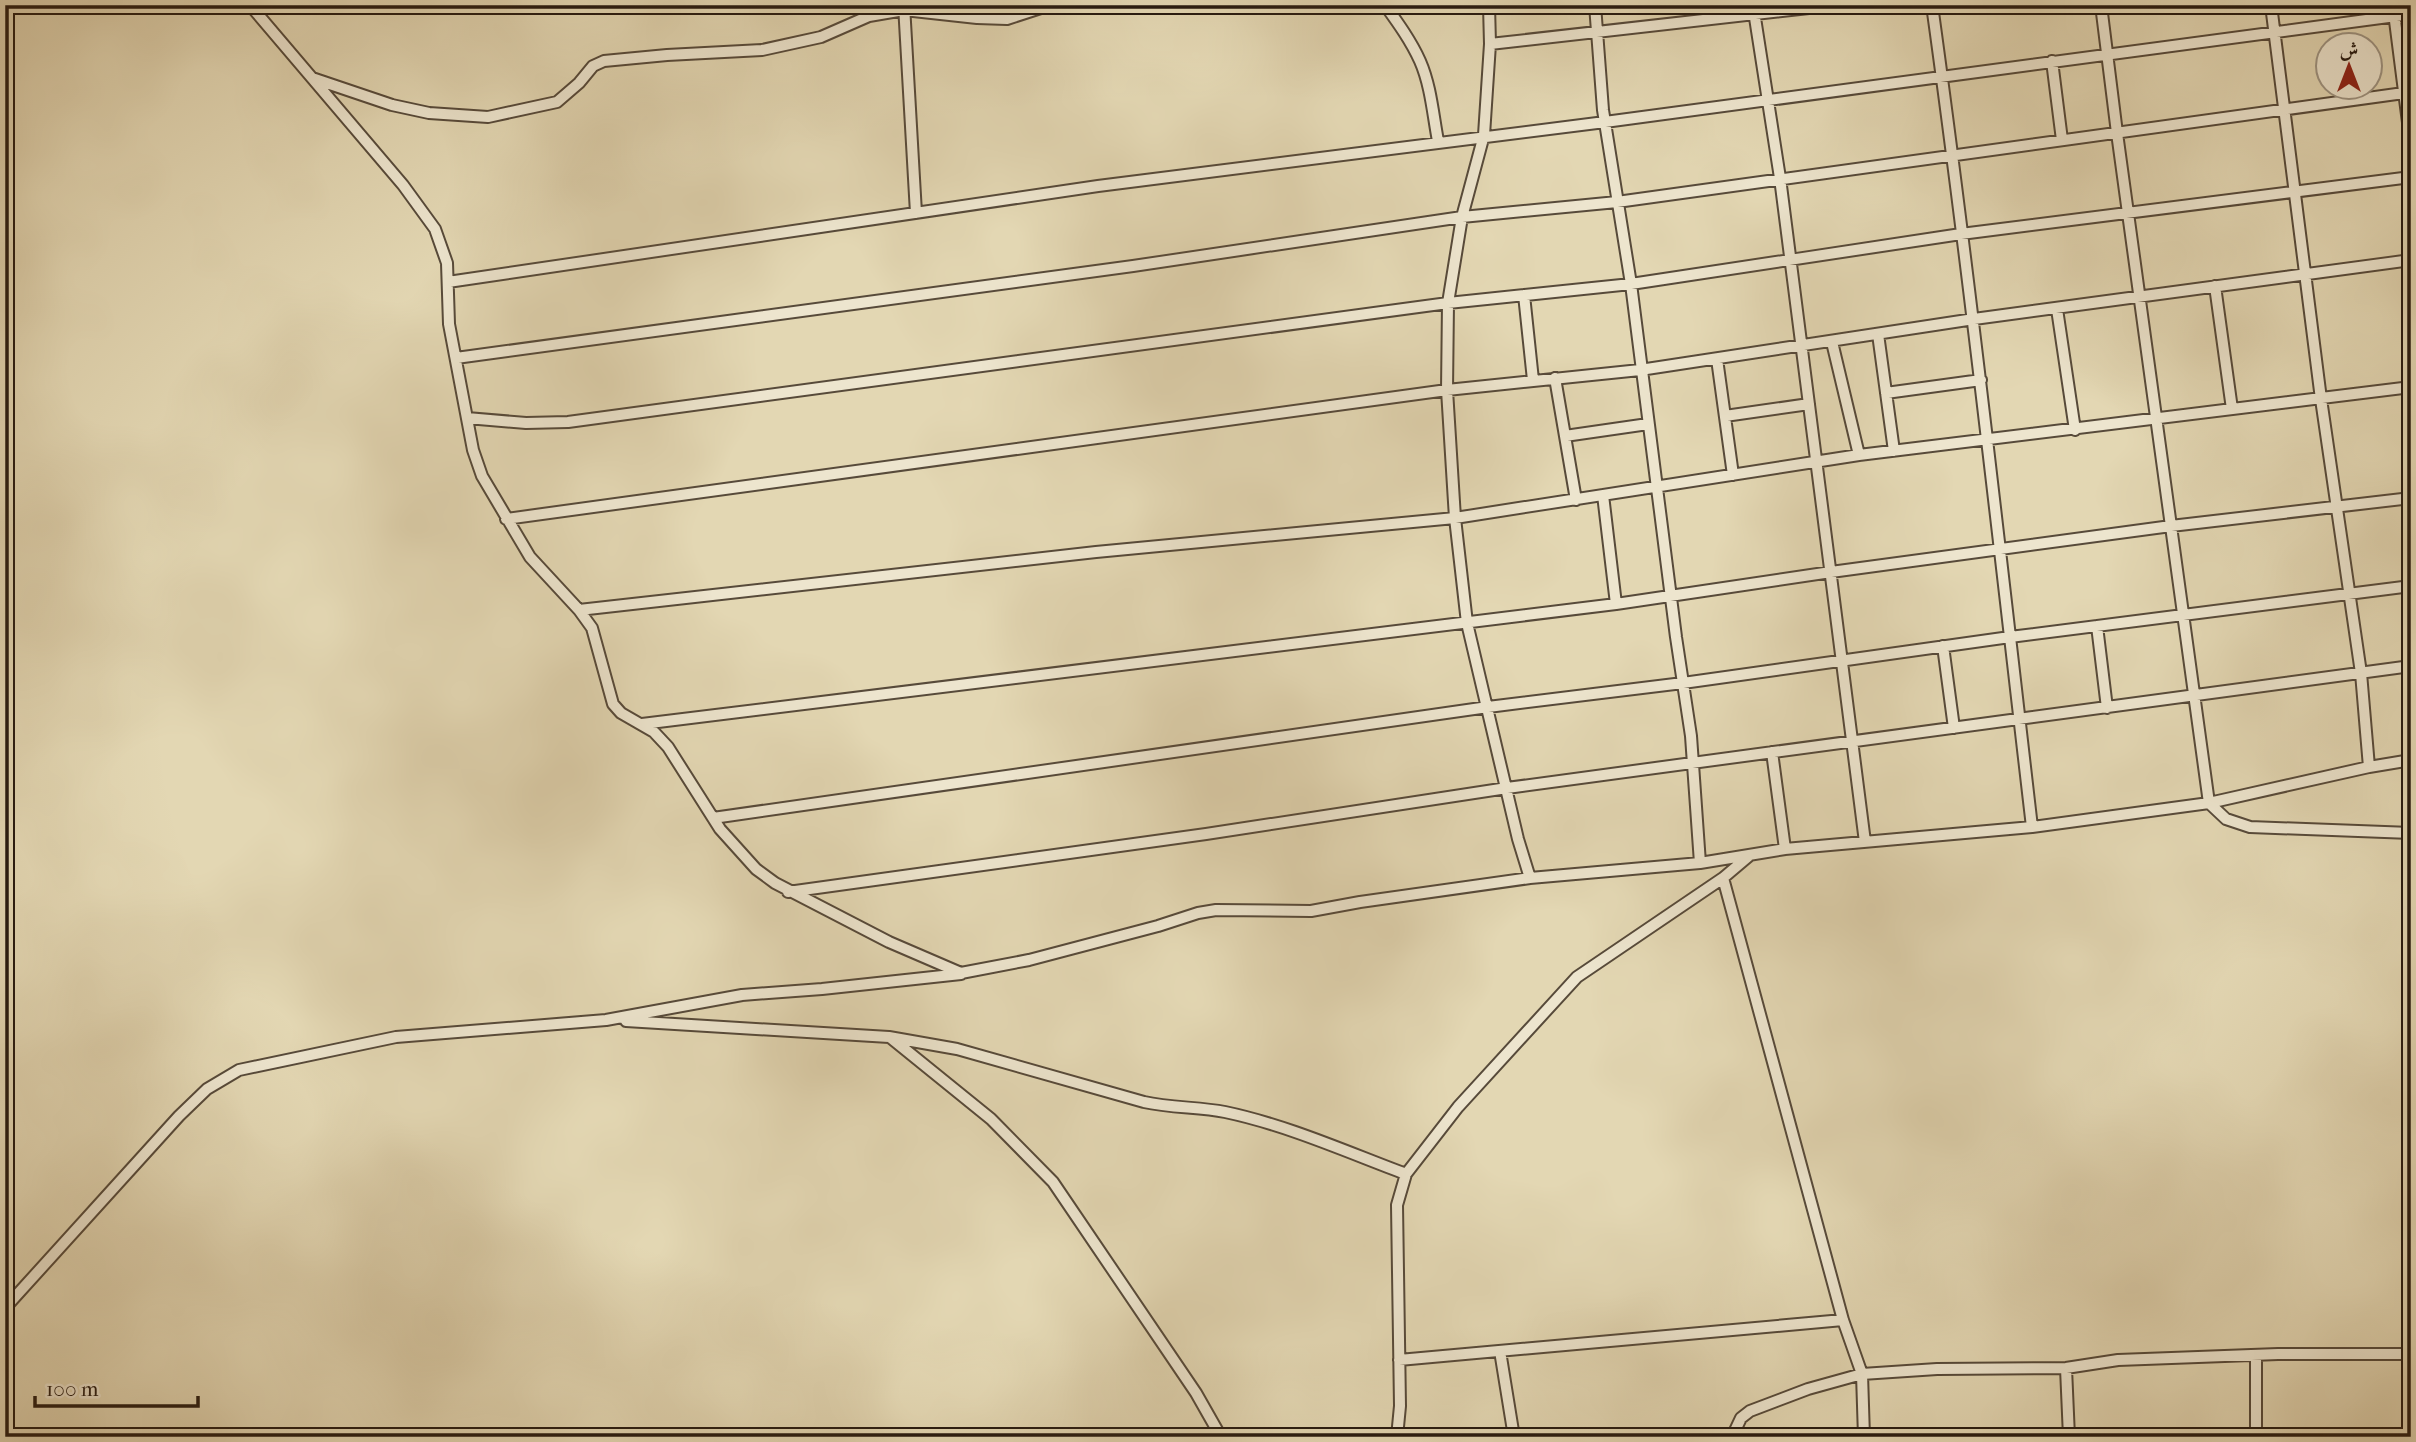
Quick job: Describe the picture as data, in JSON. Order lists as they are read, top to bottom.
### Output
{
  "scale_bar": "100 m",
  "north": "top"
}
